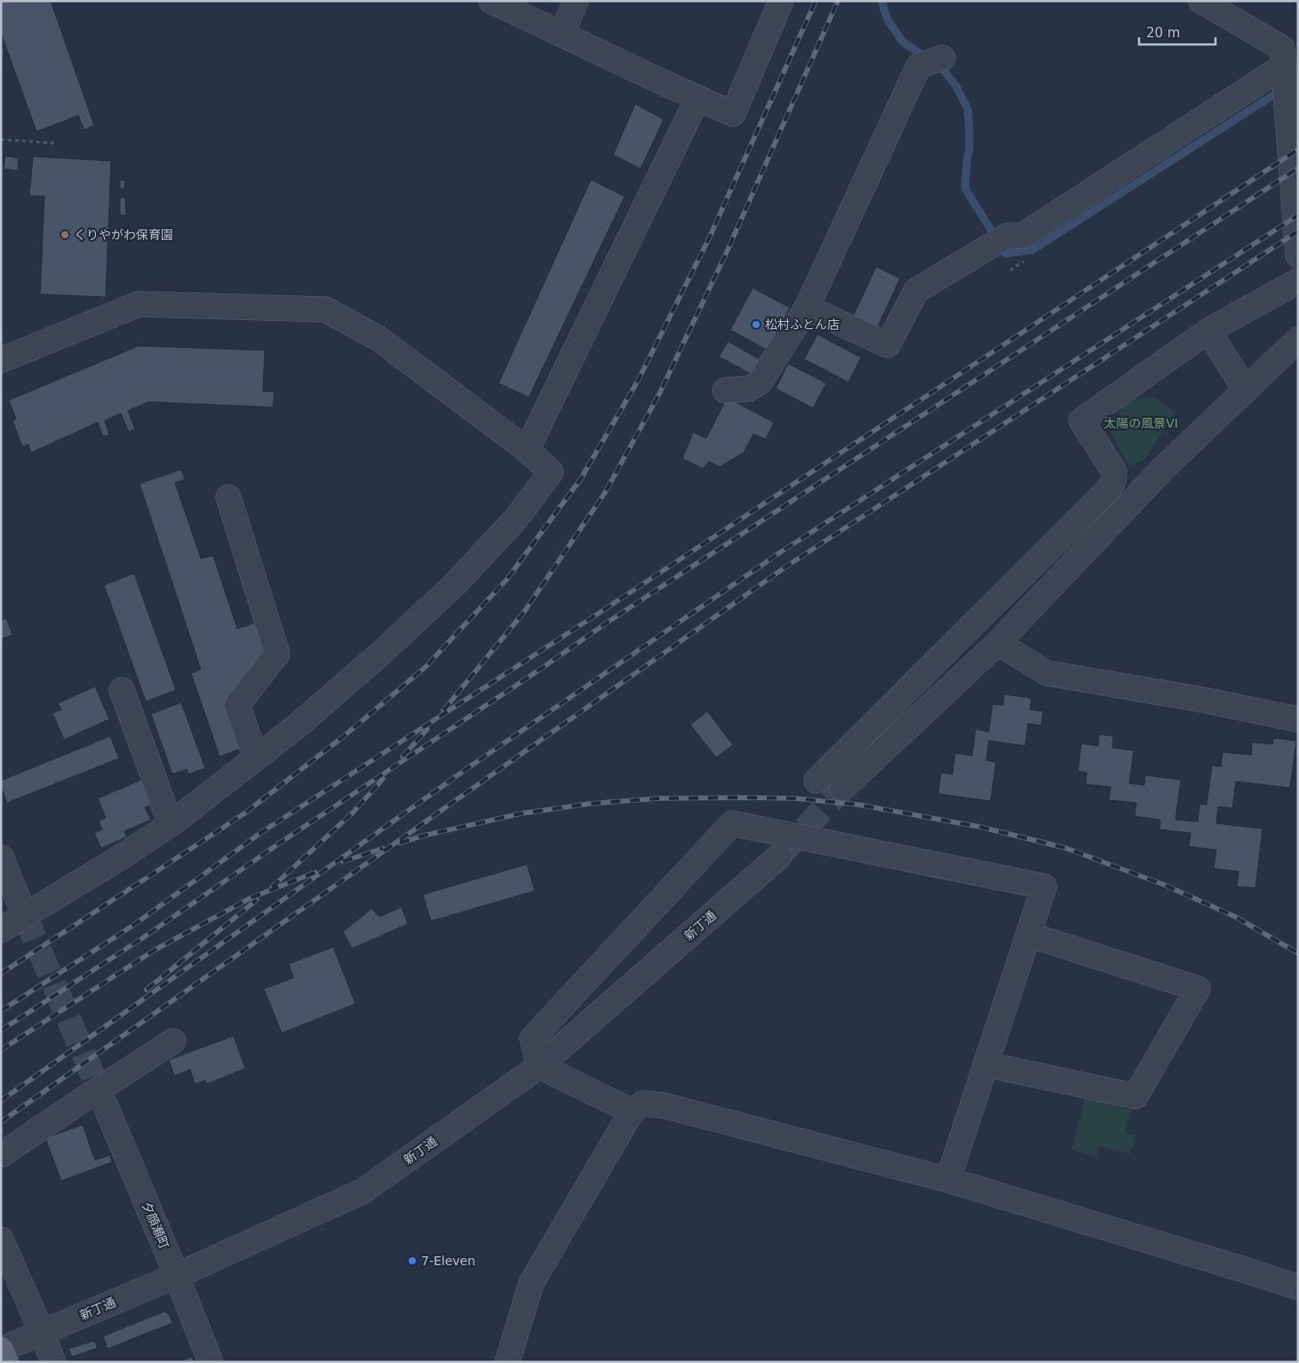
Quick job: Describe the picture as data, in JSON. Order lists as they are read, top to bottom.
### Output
{
  "streets": {
    "street": ["新丁通", "夕顔瀬町"]
  },
  "crossings": [
    ["新丁通", "夕顔瀬町"]
  ],
  "parks": ["太陽の風景VI"],
  "places": ["くりやがわ保育園", "松村ふとん店", "7-Eleven"],
  "scale_bar": "20 m"
}
